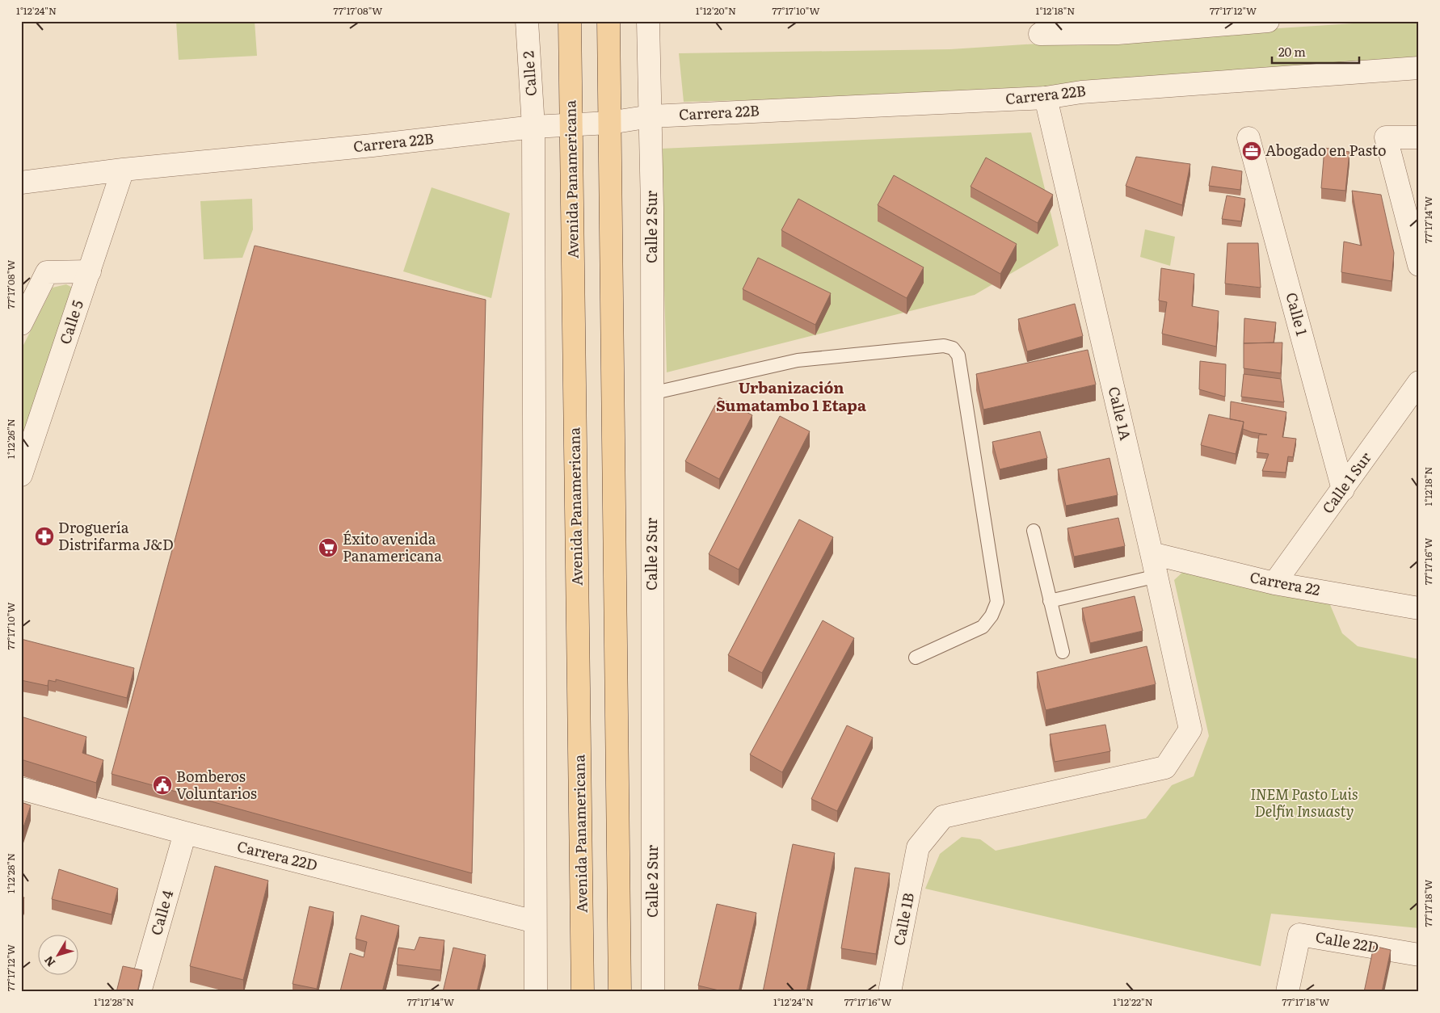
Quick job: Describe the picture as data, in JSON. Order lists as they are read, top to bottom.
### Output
{
  "streets": {
    "main road": ["Avenida Panamericana"],
    "street": [
      "Calle 2",
      "Carrera 22B",
      "Calle 2 Sur",
      "Calle 1",
      "Calle 5",
      "Calle 1A",
      "Calle 1 Sur",
      "Carrera 22",
      "Carrera 22D",
      "Calle 4",
      "Calle 1B",
      "Calle 22D"
    ]
  },
  "crossings": [
    ["Calle 2", "Carrera 22B"],
    ["Calle 2", "Carrera 22D"],
    ["Carrera 22B", "Avenida Panamericana"],
    ["Carrera 22B", "Calle 2 Sur"],
    ["Carrera 22B", "Calle 5"],
    ["Carrera 22B", "Calle 1A"],
    ["Calle 1", "Calle 1 Sur"],
    ["Calle 1A", "Carrera 22"],
    ["Calle 1A", "Calle 1B"],
    ["Calle 1 Sur", "Carrera 22"],
    ["Carrera 22D", "Calle 4"]
  ],
  "districts": ["Urbanización Sumatambo 1 Etapa"],
  "parks": ["INEM Pasto Luis Delfín Insuasty"],
  "places": {
    "office": ["Abogado en Pasto"],
    "pharmacy": ["Droguería Distrifarma J&D"],
    "supermarket": ["Éxito avenida Panamericana"],
    "public building": ["Bomberos Voluntarios"]
  },
  "scale_bar": "20 m",
  "north": "bottom left",
  "coordinates": [
    "1°12'24\"N",
    "77°17'08\"W",
    "1°12'20\"N",
    "77°17'10\"W",
    "1°12'18\"N",
    "77°17'12\"W",
    "77°17'14\"W",
    "1°12'26\"N",
    "77°17'16\"W",
    "1°12'28\"N",
    "77°17'18\"W",
    "1°12'22\"N"
  ]
}
